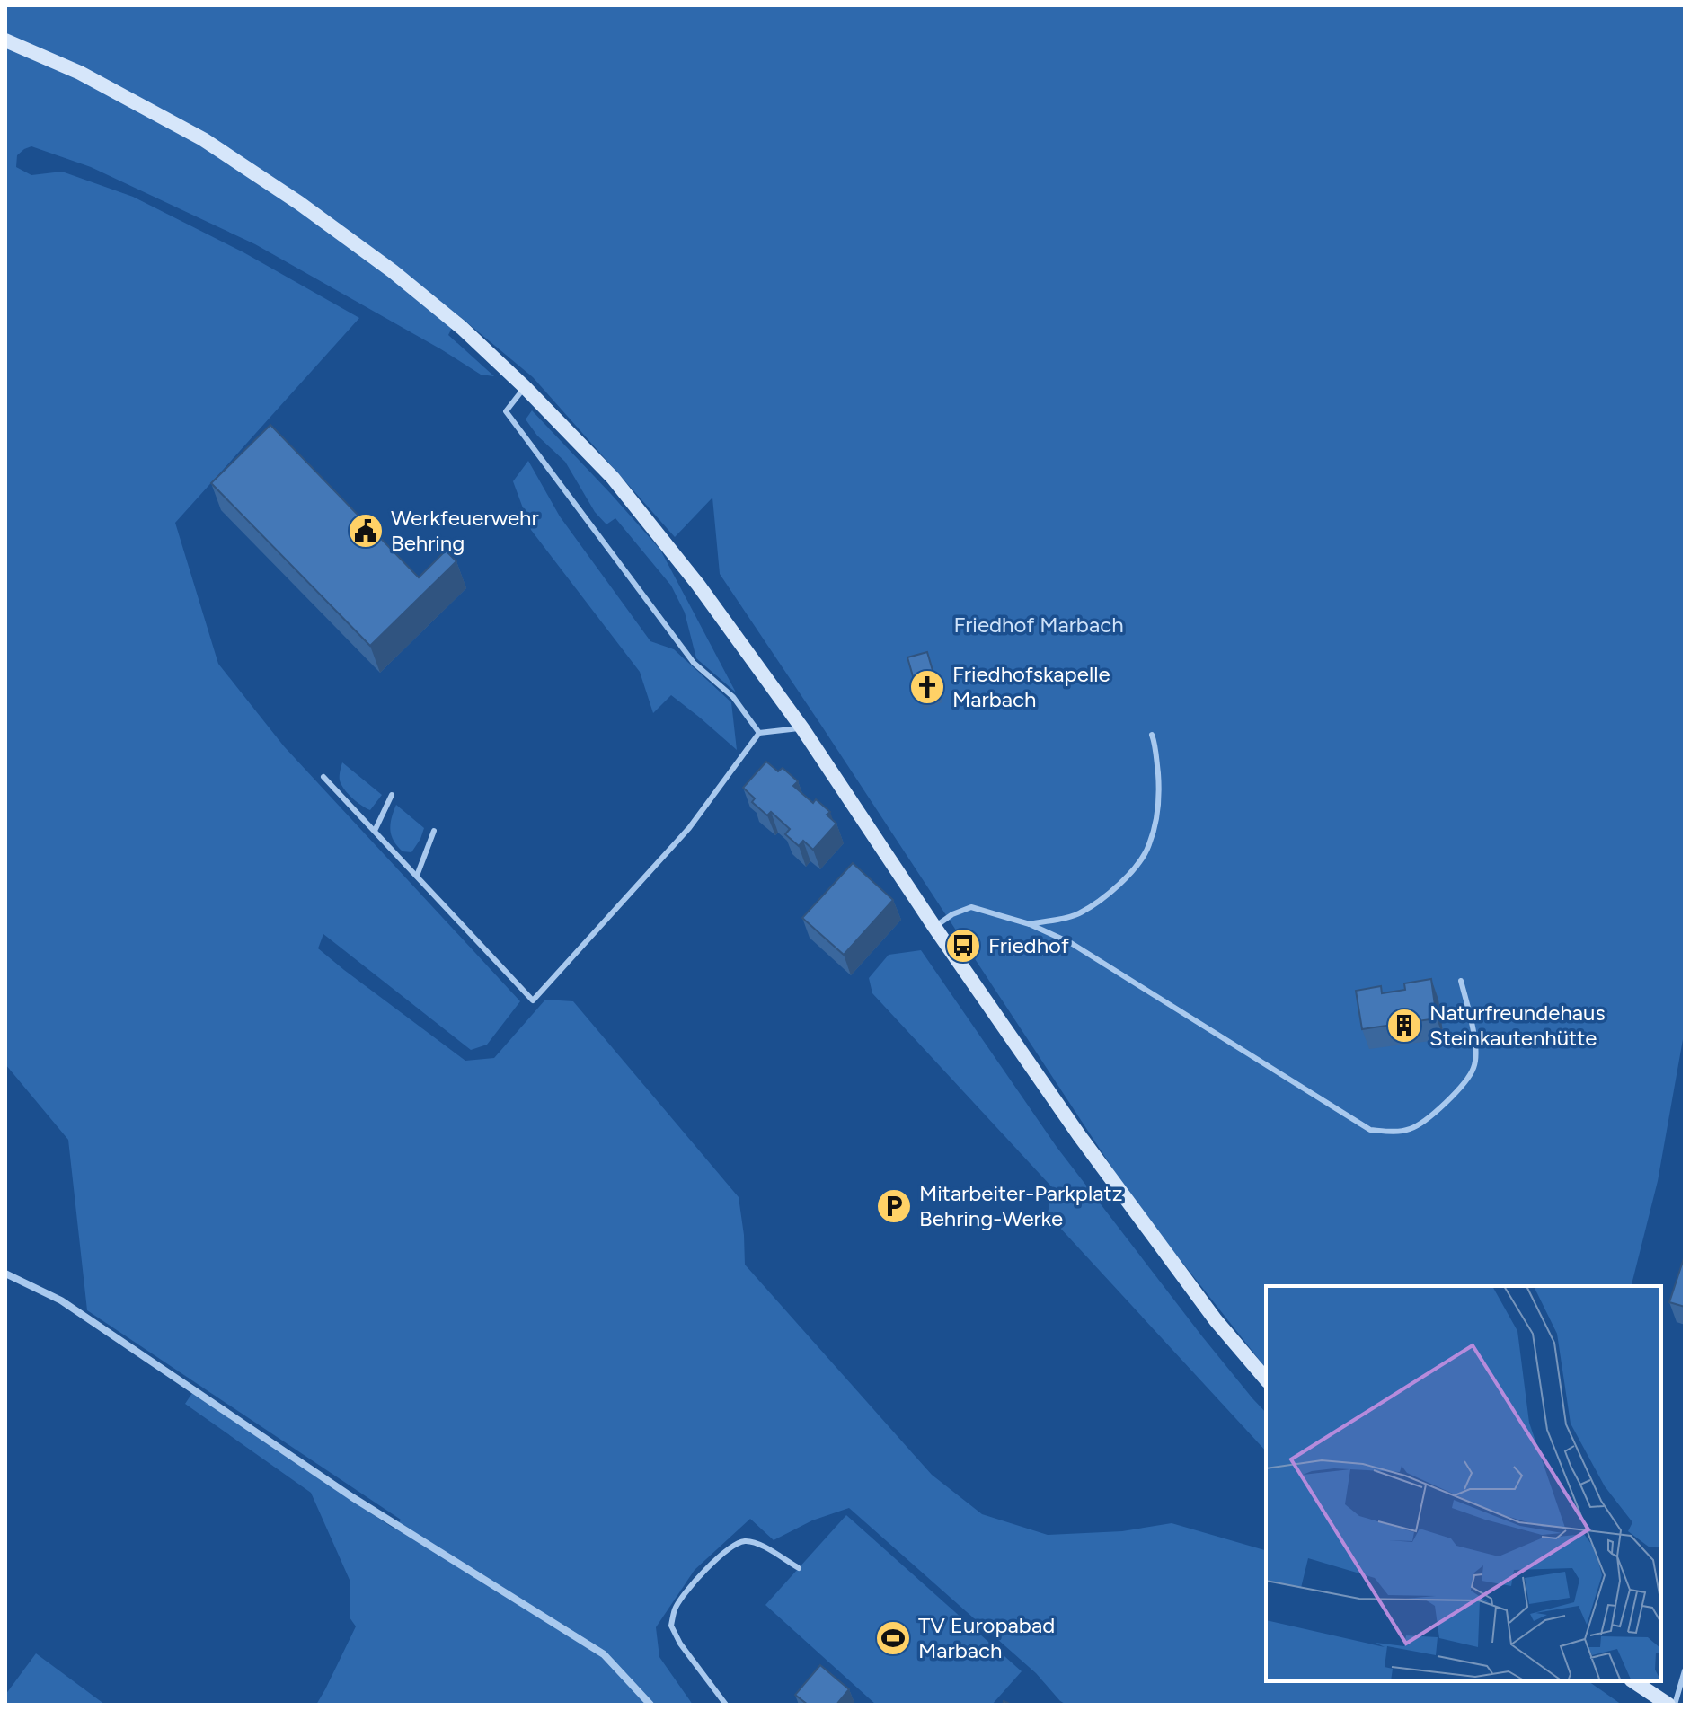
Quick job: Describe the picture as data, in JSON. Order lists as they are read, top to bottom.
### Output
{
  "parks": ["Friedhof Marbach"],
  "places": {
    "public building": ["Werkfeuerwehr Behring"],
    "church": ["Friedhofskapelle Marbach"],
    "bus stop": ["Friedhof"],
    "building": ["Naturfreundehaus Steinkautenhütte"],
    "parking": ["Mitarbeiter-Parkplatz Behring-Werke"],
    "sports": ["TV Europabad Marbach"]
  }
}
